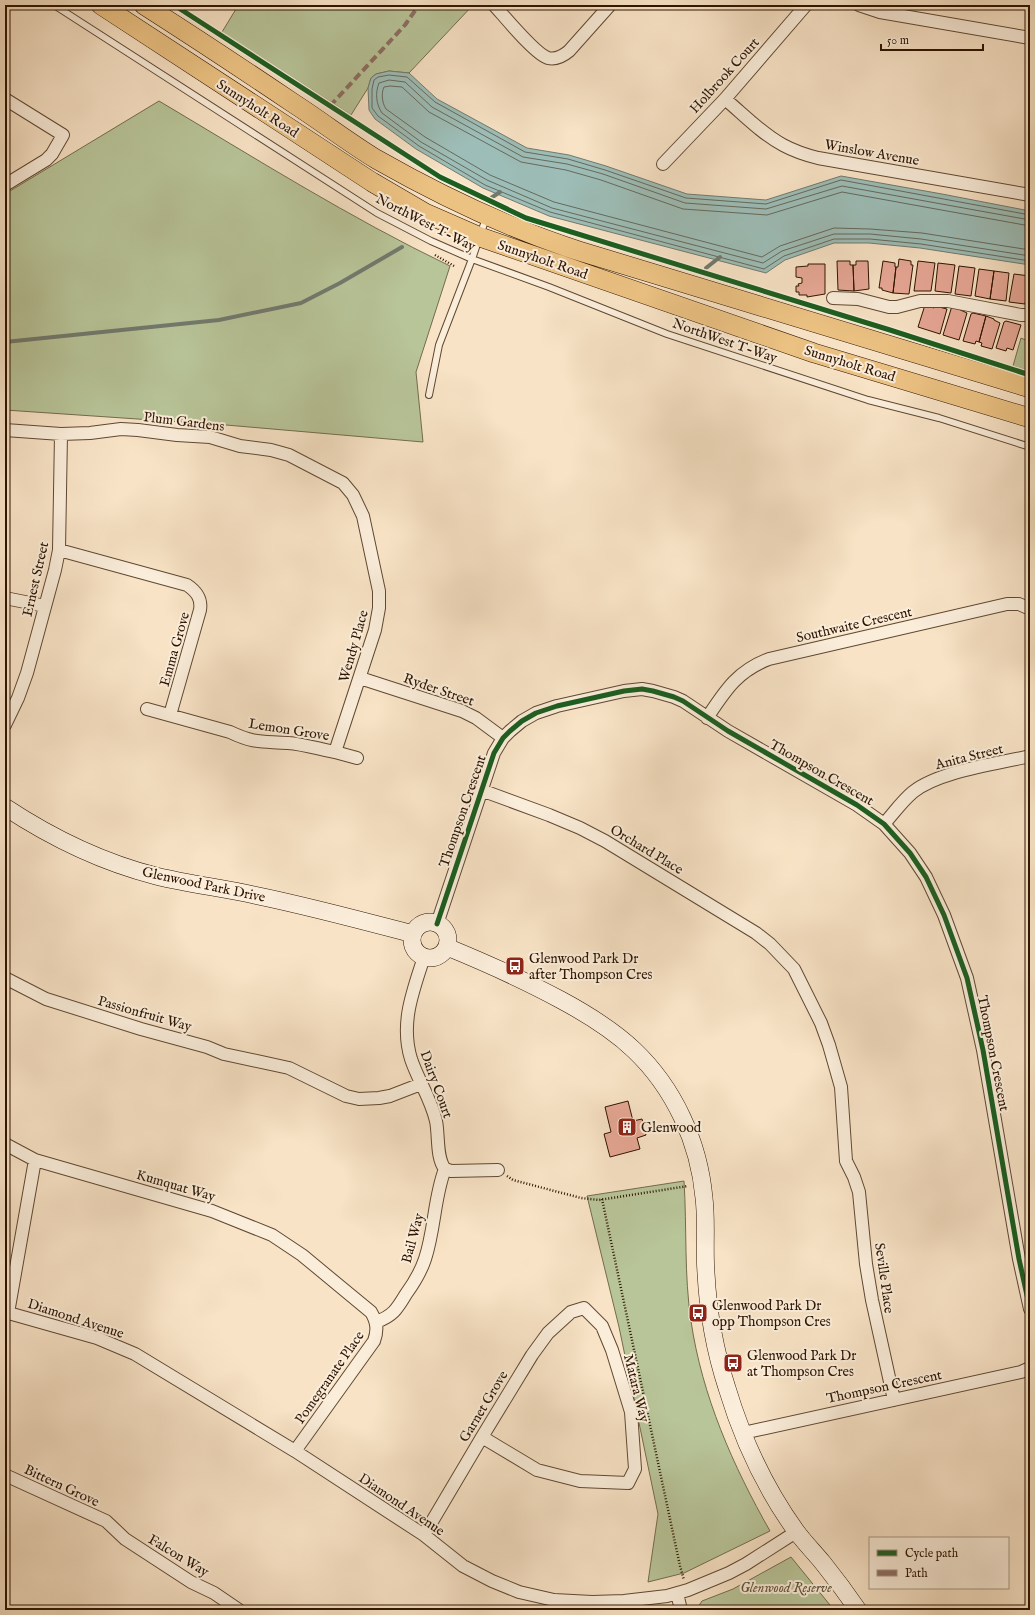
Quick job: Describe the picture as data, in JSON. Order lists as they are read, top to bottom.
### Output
{
  "streets": {
    "main road": ["Sunnyholt Road"],
    "street": [
      "Holbrook Court",
      "Winslow Avenue",
      "Plum Gardens",
      "Ernest Street",
      "Southwaite Crescent",
      "Wendy Place",
      "Emma Grove",
      "Ryder Street",
      "Lemon Grove",
      "Anita Street",
      "Thompson Crescent",
      "Orchard Place",
      "Glenwood Park Drive",
      "Passionfruit Way",
      "Dairy Court",
      "Kumquat Way",
      "Bail Way",
      "Seville Place",
      "Diamond Avenue",
      "Pomegranate Place",
      "Matara Way",
      "Garnet Grove",
      "Bittern Grove",
      "Falcon Way"
    ],
    "lane": ["NorthWest T-Way"]
  },
  "crossings": [
    ["Holbrook Court", "Winslow Avenue"],
    ["Plum Gardens", "Ernest Street"],
    ["Plum Gardens", "Wendy Place"],
    ["Ernest Street", "Emma Grove"],
    ["Southwaite Crescent", "Thompson Crescent"],
    ["Wendy Place", "Ryder Street"],
    ["Wendy Place", "Lemon Grove"],
    ["Emma Grove", "Lemon Grove"],
    ["Ryder Street", "Thompson Crescent"],
    ["Anita Street", "Thompson Crescent"],
    ["Thompson Crescent", "Orchard Place"],
    ["Thompson Crescent", "Glenwood Park Drive"],
    ["Thompson Crescent", "Dairy Court"],
    ["Thompson Crescent", "Seville Place"],
    ["Orchard Place", "Seville Place"],
    ["Glenwood Park Drive", "Dairy Court"],
    ["Passionfruit Way", "Dairy Court"],
    ["Dairy Court", "Bail Way"],
    ["Kumquat Way", "Pomegranate Place"],
    ["Bail Way", "Pomegranate Place"],
    ["Diamond Avenue", "Pomegranate Place"],
    ["Diamond Avenue", "Garnet Grove"],
    ["Matara Way", "Garnet Grove"],
    ["Bittern Grove", "Falcon Way"]
  ],
  "parks": ["Glenwood Reserve"],
  "places": {
    "bus stop": ["Glenwood Park Dr after Thompson Cres", "Glenwood Park Dr opp Thompson Cres", "Glenwood Park Dr at Thompson Cres"],
    "building": ["Glenwood"]
  },
  "legend": ["Cycle path", "Path"],
  "scale_bar": "50 m"
}
